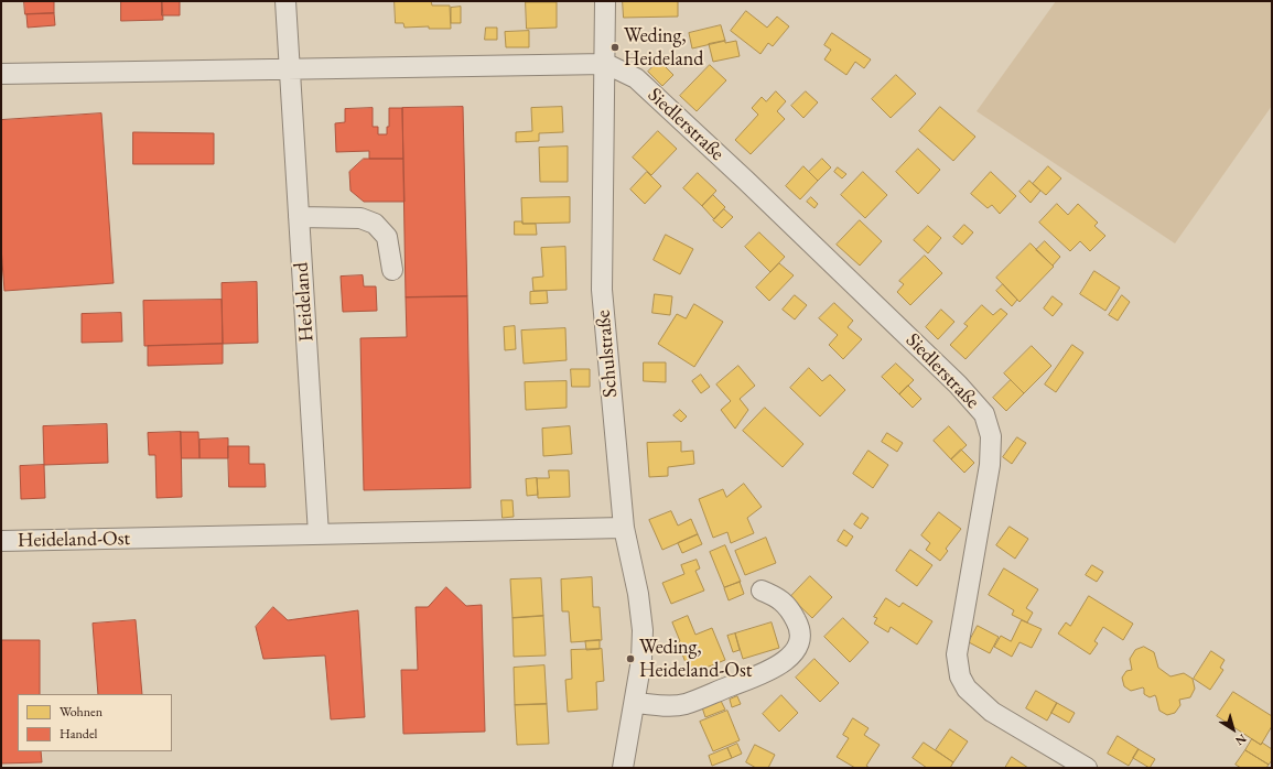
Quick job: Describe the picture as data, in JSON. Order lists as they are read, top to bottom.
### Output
{
  "streets": {
    "street": [
      "Siedlerstraße",
      "Heideland",
      "Schulstraße",
      "Heideland-Ost"
    ]
  },
  "crossings": [
    ["Siedlerstraße", "Schulstraße"],
    ["Heideland", "Heideland-Ost"]
  ],
  "places": ["Weding, Heideland", "Weding, Heideland-Ost"],
  "legend": ["Wohnen", "Handel"],
  "north": "bottom right"
}
